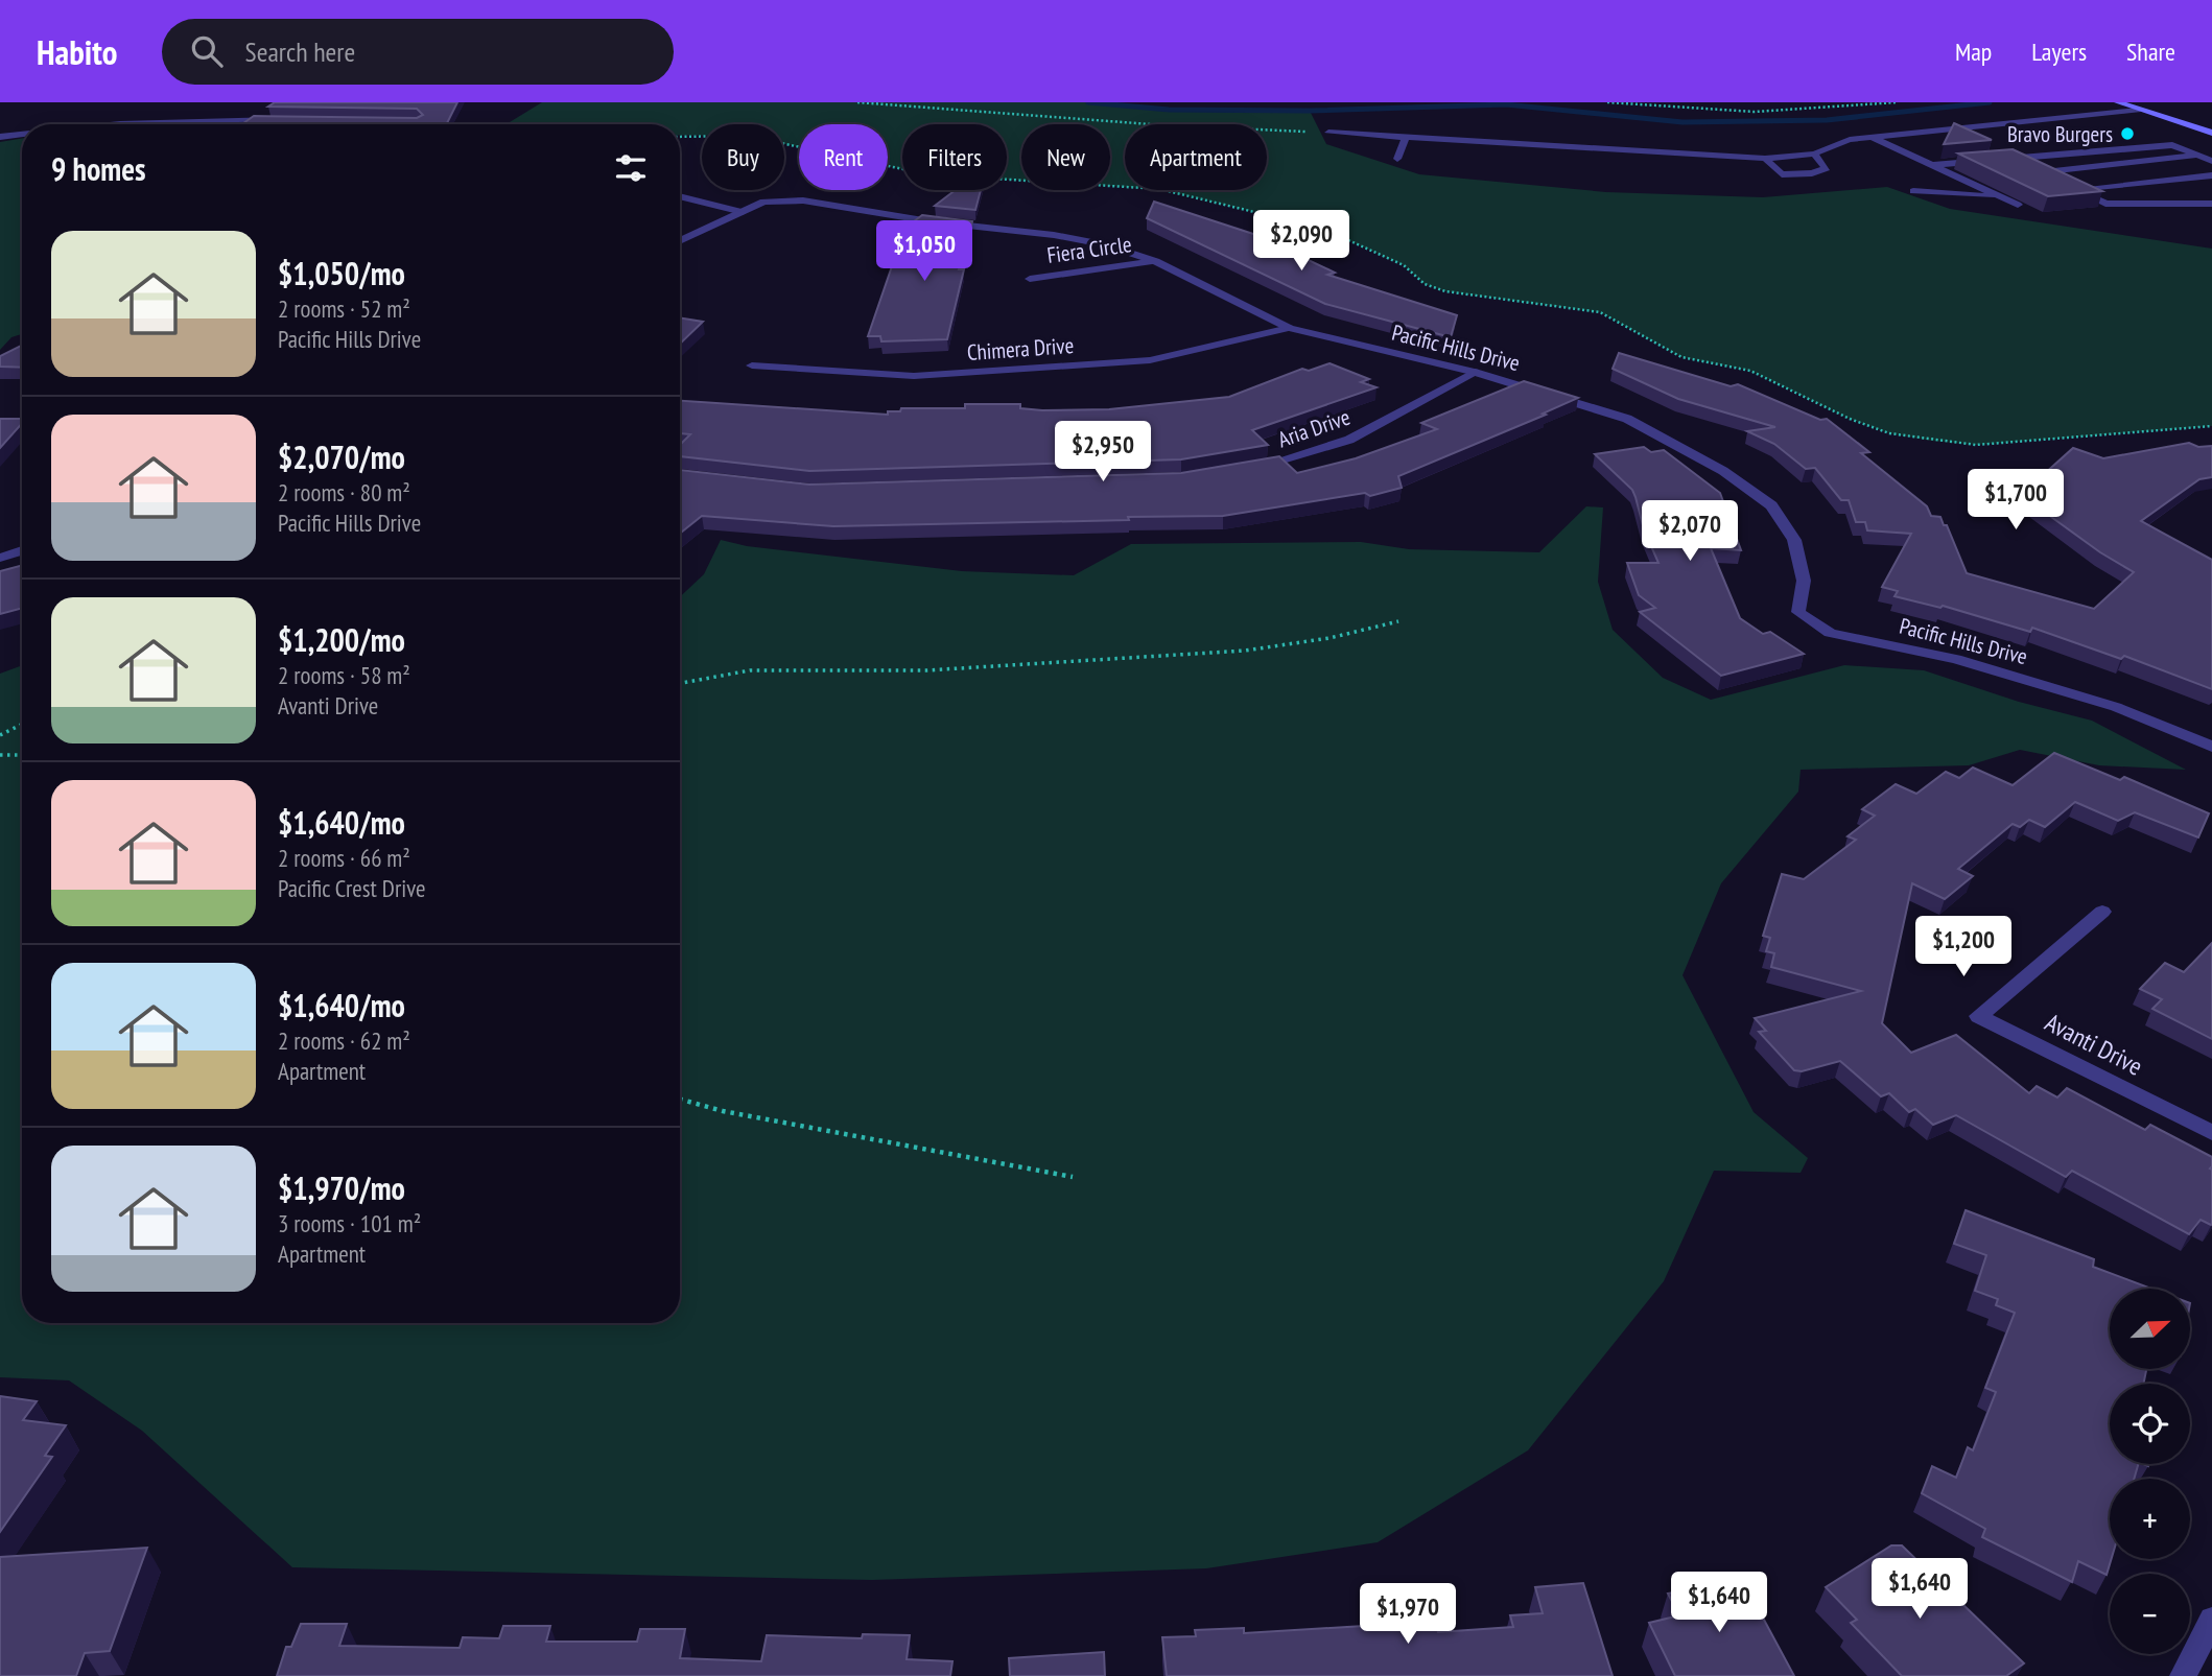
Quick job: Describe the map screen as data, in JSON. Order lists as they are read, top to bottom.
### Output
{
  "streets": {
    "street": [
      "Fiera Circle",
      "Pacific Hills Drive",
      "Chimera Drive",
      "Aria Drive",
      "Avanti Drive"
    ]
  },
  "crossings": [
    ["Fiera Circle", "Pacific Hills Drive"],
    ["Pacific Hills Drive", "Chimera Drive"],
    ["Pacific Hills Drive", "Aria Drive"]
  ],
  "places": ["Bravo Burgers"],
  "north": "top right",
  "page": {
    "header": "Habito",
    "search": "Search here",
    "nav": ["Map", "Layers", "Share"],
    "chip": [
      "Buy",
      "Rent",
      "Filters",
      "New",
      "Apartment"
    ],
    "heading": "9 homes",
    "price": [
      "$2,090",
      "$1,050",
      "$2,950",
      "$1,700",
      "$2,070",
      "$1,200",
      "$1,640",
      "$1,640",
      "$1,970"
    ],
    "list": [
      {
        "name": "$1,050/mo",
        "note": "2 rooms · 52 m² · Pacific Hills Drive"
      },
      {
        "name": "$2,070/mo",
        "note": "2 rooms · 80 m² · Pacific Hills Drive"
      },
      {
        "name": "$1,200/mo",
        "note": "2 rooms · 58 m² · Avanti Drive"
      },
      {
        "name": "$1,640/mo",
        "note": "2 rooms · 66 m² · Pacific Crest Drive"
      },
      {
        "name": "$1,640/mo",
        "note": "2 rooms · 62 m² · Apartment"
      },
      {
        "name": "$1,970/mo",
        "note": "3 rooms · 101 m² · Apartment"
      }
    ],
    "map_buttons": ["+", "−"]
  }
}
